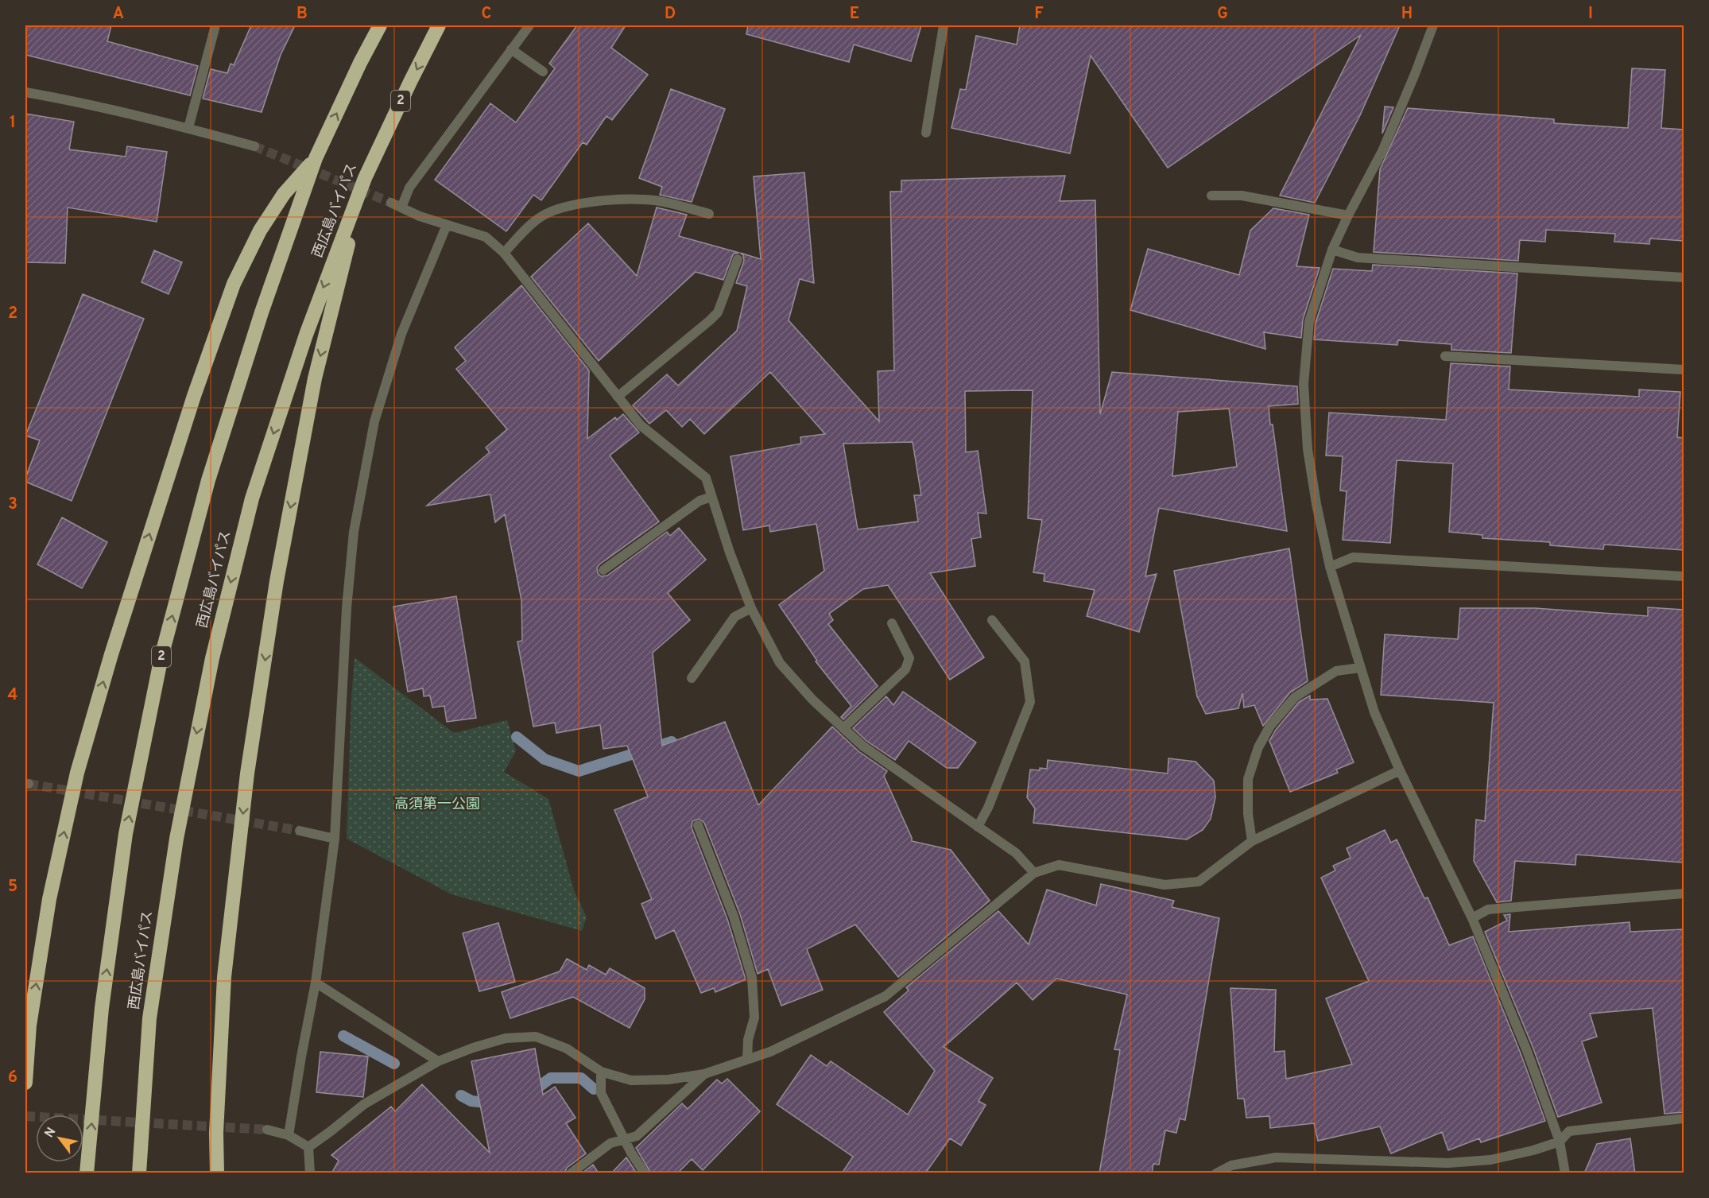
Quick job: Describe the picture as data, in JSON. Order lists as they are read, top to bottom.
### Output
{
  "streets": {
    "highway": ["2", "西広島バイパス"]
  },
  "parks": ["高須第一公園"],
  "north": "top left",
  "grid": {
    "columns": [
      "A",
      "B",
      "C",
      "D",
      "E",
      "F",
      "G",
      "H",
      "I"
    ],
    "rows": [
      "1",
      "2",
      "3",
      "4",
      "5",
      "6"
    ]
  }
}
